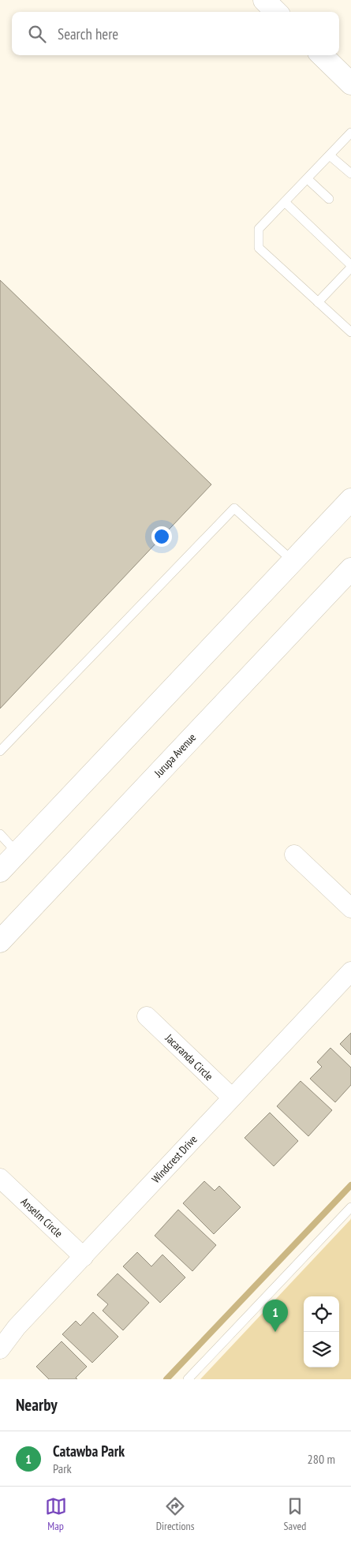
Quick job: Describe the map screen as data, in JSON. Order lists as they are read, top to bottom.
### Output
{
  "streets": {
    "main road": ["Jurupa Avenue"],
    "street": ["Jacaranda Circle", "Windcrest Drive", "Anselm Circle"]
  },
  "crossings": [
    ["Jacaranda Circle", "Windcrest Drive"],
    ["Windcrest Drive", "Anselm Circle"]
  ],
  "page": {
    "search": "Search here",
    "pins": "1",
    "heading": "Nearby",
    "list": [
      {
        "mark": "1",
        "name": "Catawba Park",
        "note": "Park",
        "value": "280 m"
      }
    ],
    "nav": ["Map", "Directions", "Saved"]
  }
}
